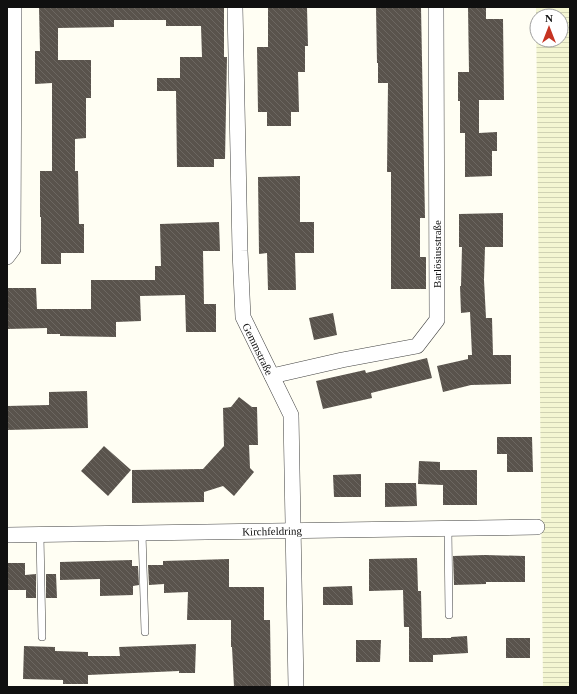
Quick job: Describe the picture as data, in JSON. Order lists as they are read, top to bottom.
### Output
{
  "streets": {
    "street": ["Barlösiusstraße", "Gemmstraße", "Kirchfeldring"]
  },
  "crossings": [
    ["Barlösiusstraße", "Gemmstraße"],
    ["Gemmstraße", "Kirchfeldring"]
  ],
  "north": "top"
}
